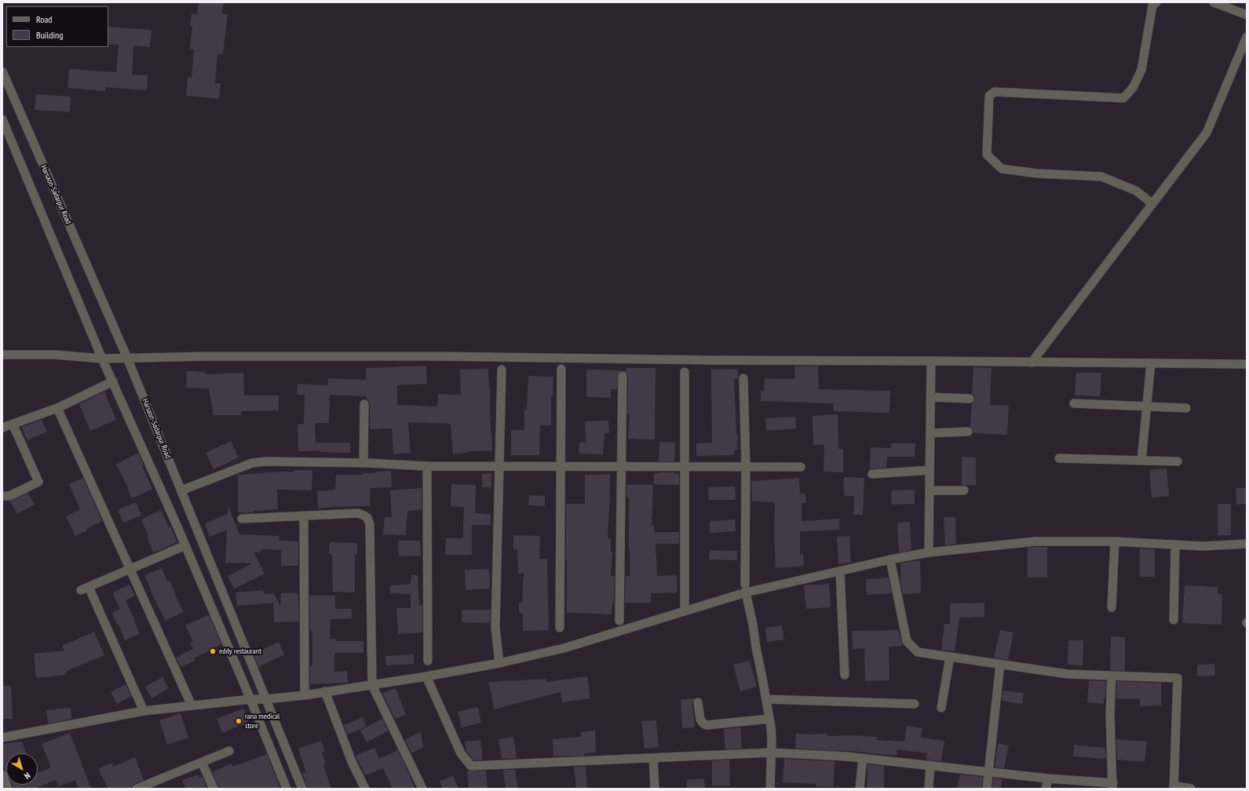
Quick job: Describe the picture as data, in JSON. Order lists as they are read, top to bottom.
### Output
{
  "streets": {
    "street": ["Harsaon-Sadarpur Road"]
  },
  "places": ["eddy restaurant", "rana medical store"],
  "legend": ["Road", "Building"],
  "north": "bottom right"
}
